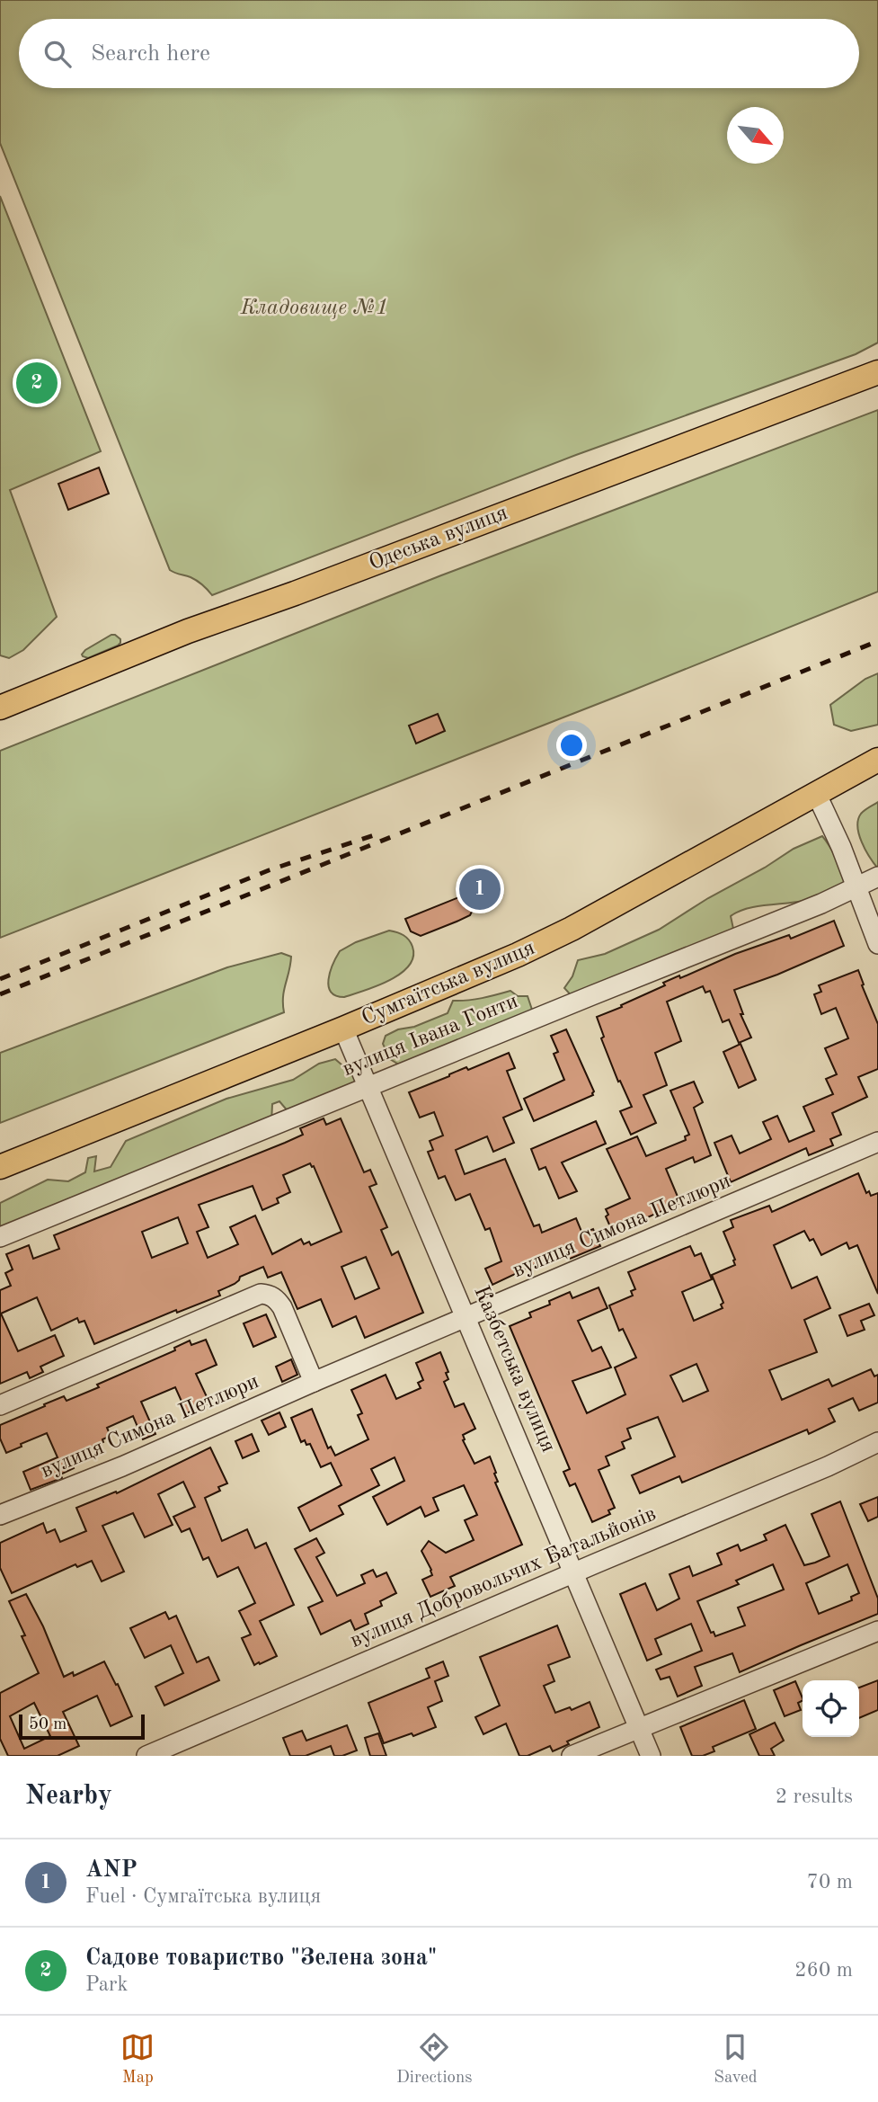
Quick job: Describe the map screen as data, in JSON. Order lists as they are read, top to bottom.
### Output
{
  "streets": {
    "main road": ["Одеська вулиця", "Сумгаїтська вулиця"],
    "street": [
      "вулиця Івана Гонти",
      "вулиця Симона Петлюри",
      "Казбетська вулиця",
      "вулиця Добровольчих Батальйонів"
    ]
  },
  "crossings": [
    ["Сумгаїтська вулиця", "Казбетська вулиця"],
    ["вулиця Івана Гонти", "Казбетська вулиця"],
    ["вулиця Симона Петлюри", "Казбетська вулиця"],
    ["Казбетська вулиця", "вулиця Добровольчих Батальйонів"]
  ],
  "parks": ["Кладовище №1"],
  "scale_bar": "50 m",
  "north": "bottom right",
  "page": {
    "search": "Search here",
    "pins": ["2", "1"],
    "scale": "50 m",
    "heading": ["Nearby", "2 results"],
    "list": [
      {
        "mark": "1",
        "name": "ANP",
        "note": "Fuel · Сумгаїтська вулиця",
        "value": "70 m"
      },
      {
        "mark": "2",
        "name": "Садове товариство \"Зелена зона\"",
        "note": "Park",
        "value": "260 m"
      }
    ],
    "nav": ["Map", "Directions", "Saved"]
  }
}
